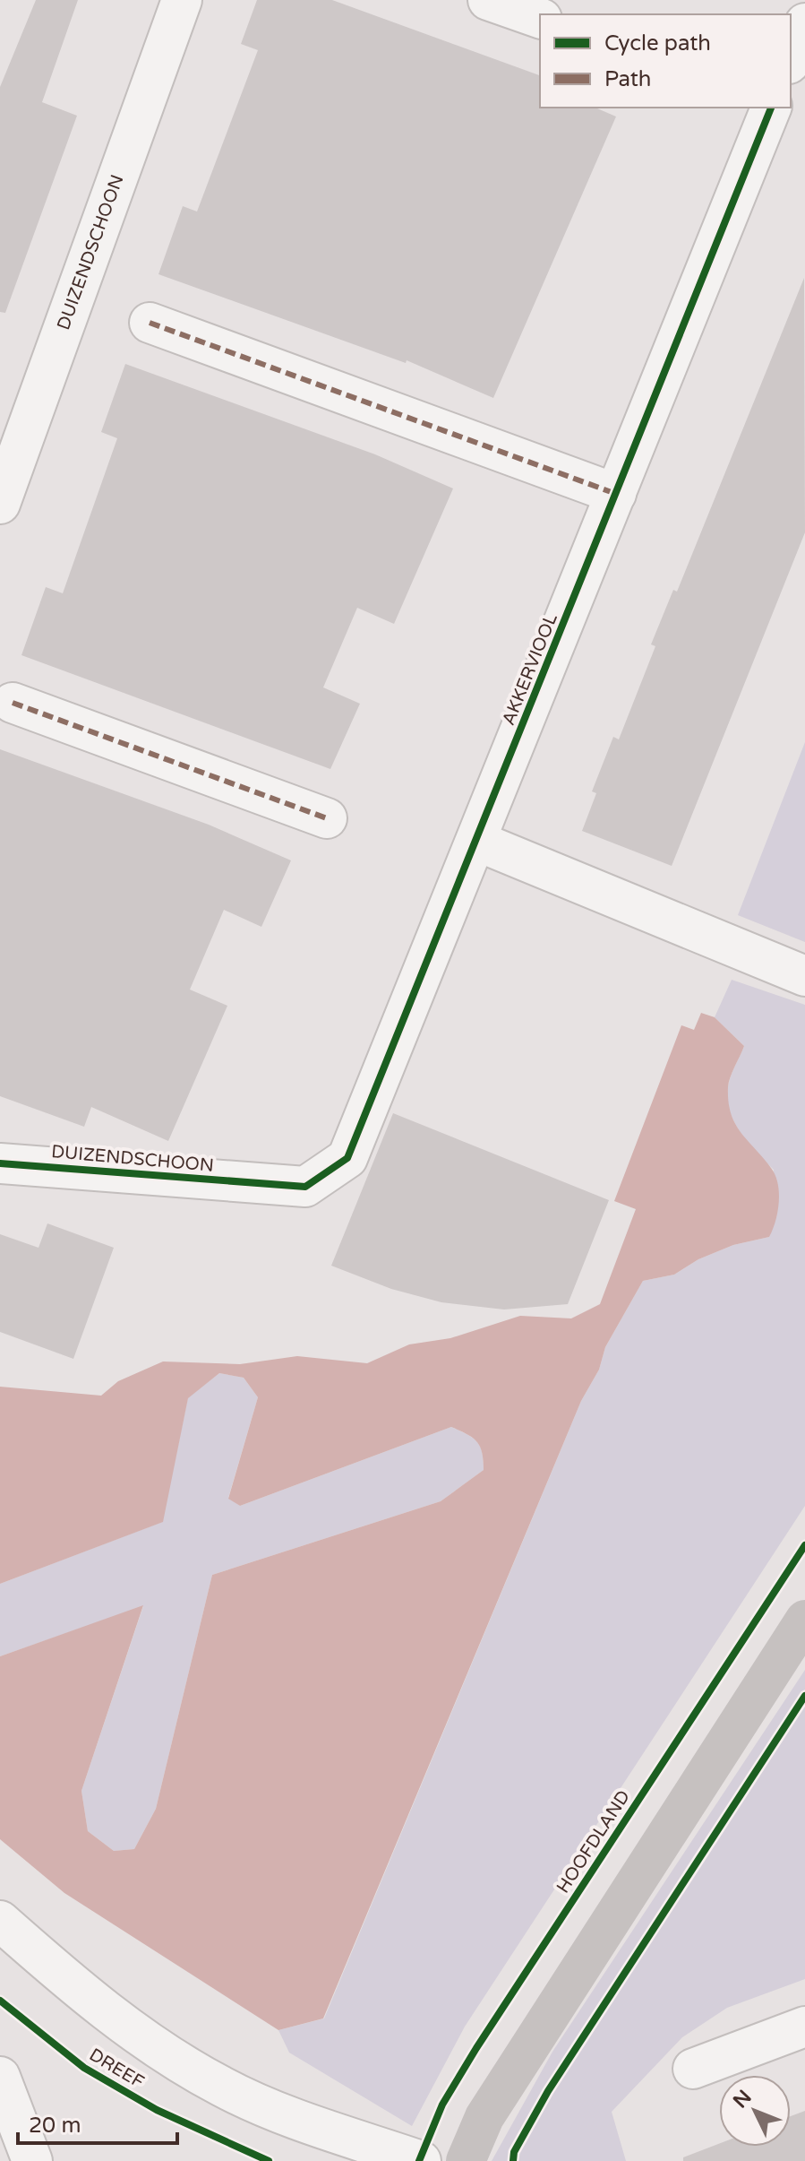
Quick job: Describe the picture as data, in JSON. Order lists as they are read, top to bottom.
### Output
{
  "streets": {
    "street": ["DUIZENDSCHOON", "AKKERVIOOL"],
    "cycle path": ["HOOFDLAND", "DREEF"]
  },
  "crossings": [
    ["DUIZENDSCHOON", "AKKERVIOOL"]
  ],
  "legend": ["Cycle path", "Path"],
  "scale_bar": "20 m",
  "north": "top left"
}
